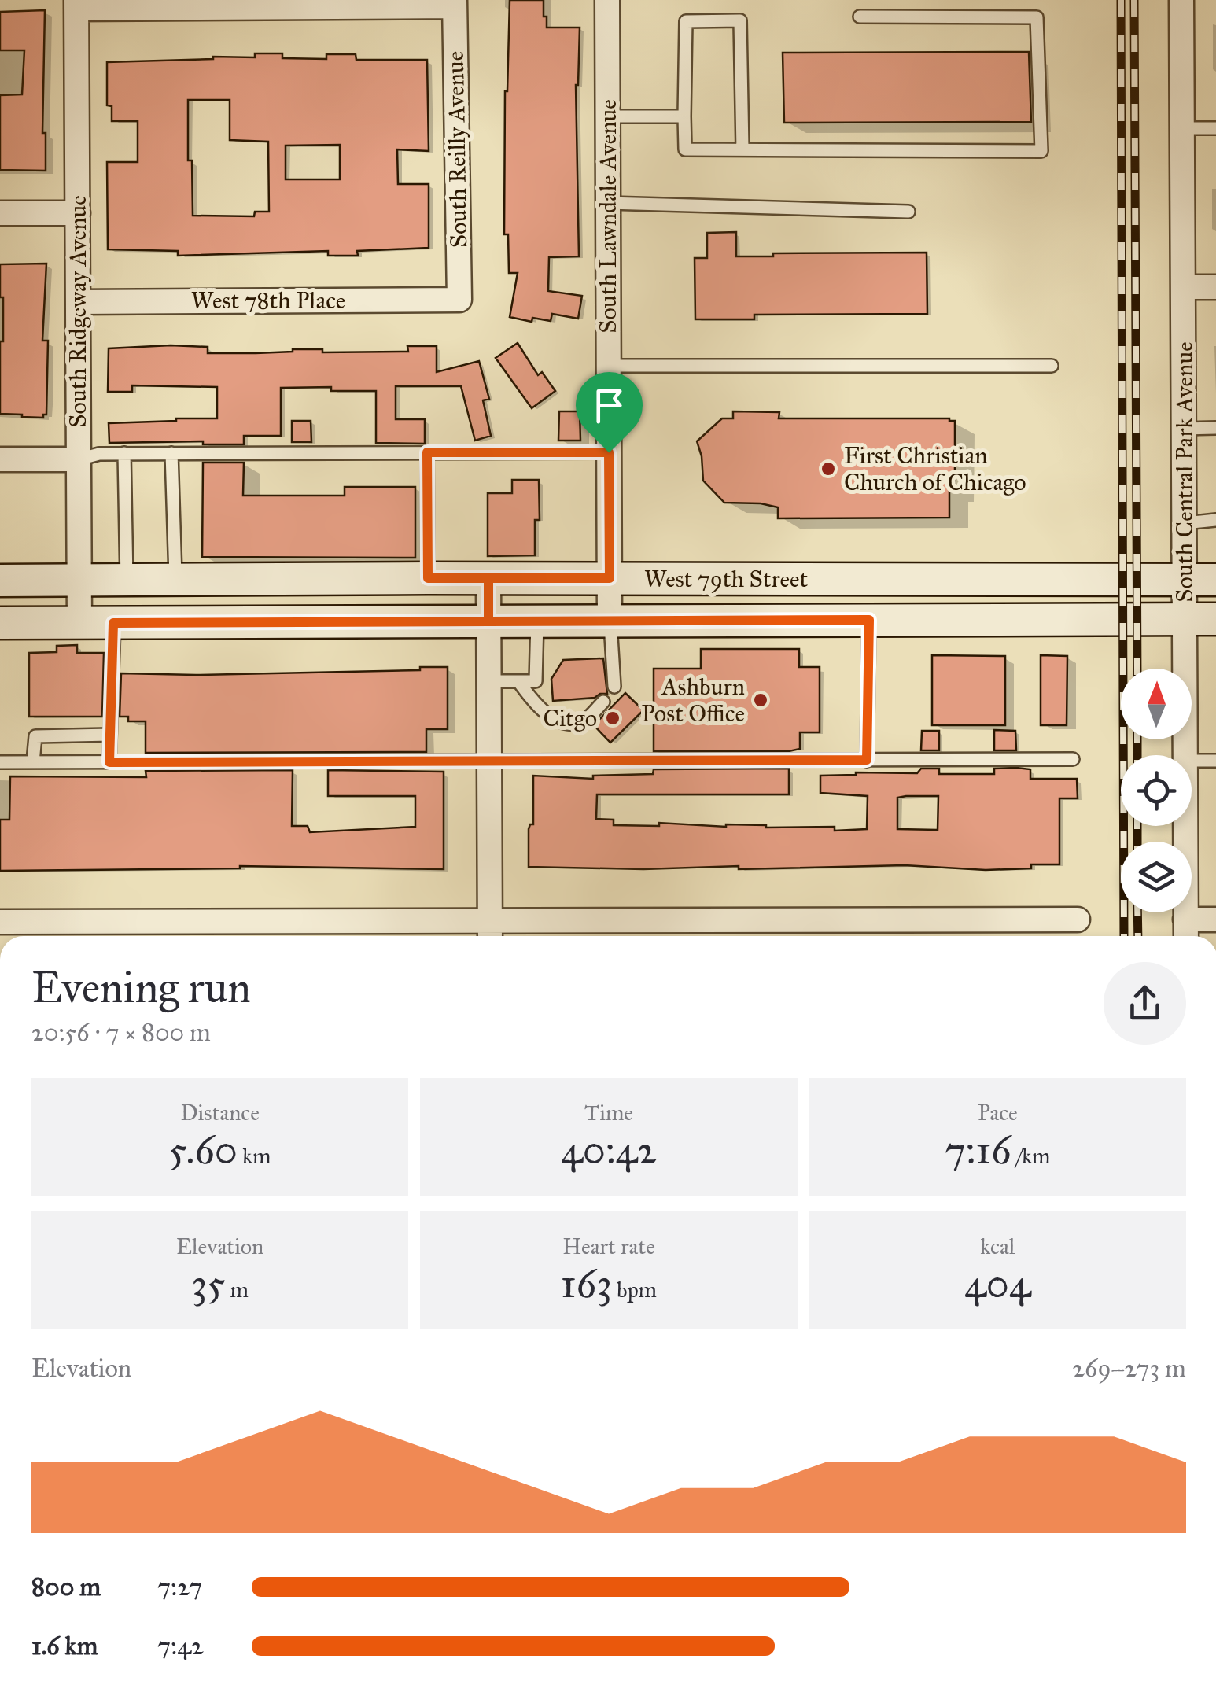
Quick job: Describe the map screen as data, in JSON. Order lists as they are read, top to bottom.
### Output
{
  "streets": {
    "main road": ["West 79th Street"],
    "street": [
      "South Reilly Avenue",
      "South Lawndale Avenue",
      "West 78th Place",
      "South Ridgeway Avenue",
      "South Central Park Avenue"
    ]
  },
  "crossings": [
    ["South Reilly Avenue", "West 78th Place"],
    ["South Lawndale Avenue", "West 79th Street"],
    ["West 78th Place", "South Ridgeway Avenue"],
    ["South Ridgeway Avenue", "West 79th Street"],
    ["South Central Park Avenue", "West 79th Street"]
  ],
  "places": ["First Christian Church of Chicago", "Ashburn Post Office", "Citgo"],
  "north": "top",
  "page": {
    "heading": ["Evening run", "20:56 · 7 × 800 m"],
    "stats": [
      ["Distance", "5.60 km"],
      ["Time", "40:42"],
      ["Pace", "7:16 /km"],
      ["Elevation", "35 m"],
      ["Heart rate", "163 bpm"],
      ["kcal", "404"]
    ],
    "chart": ["Elevation", "269–273 m"],
    "list": [
      {
        "name": "800 m",
        "note": "7:27"
      },
      {
        "name": "1.6 km",
        "note": "7:42"
      }
    ]
  }
}
